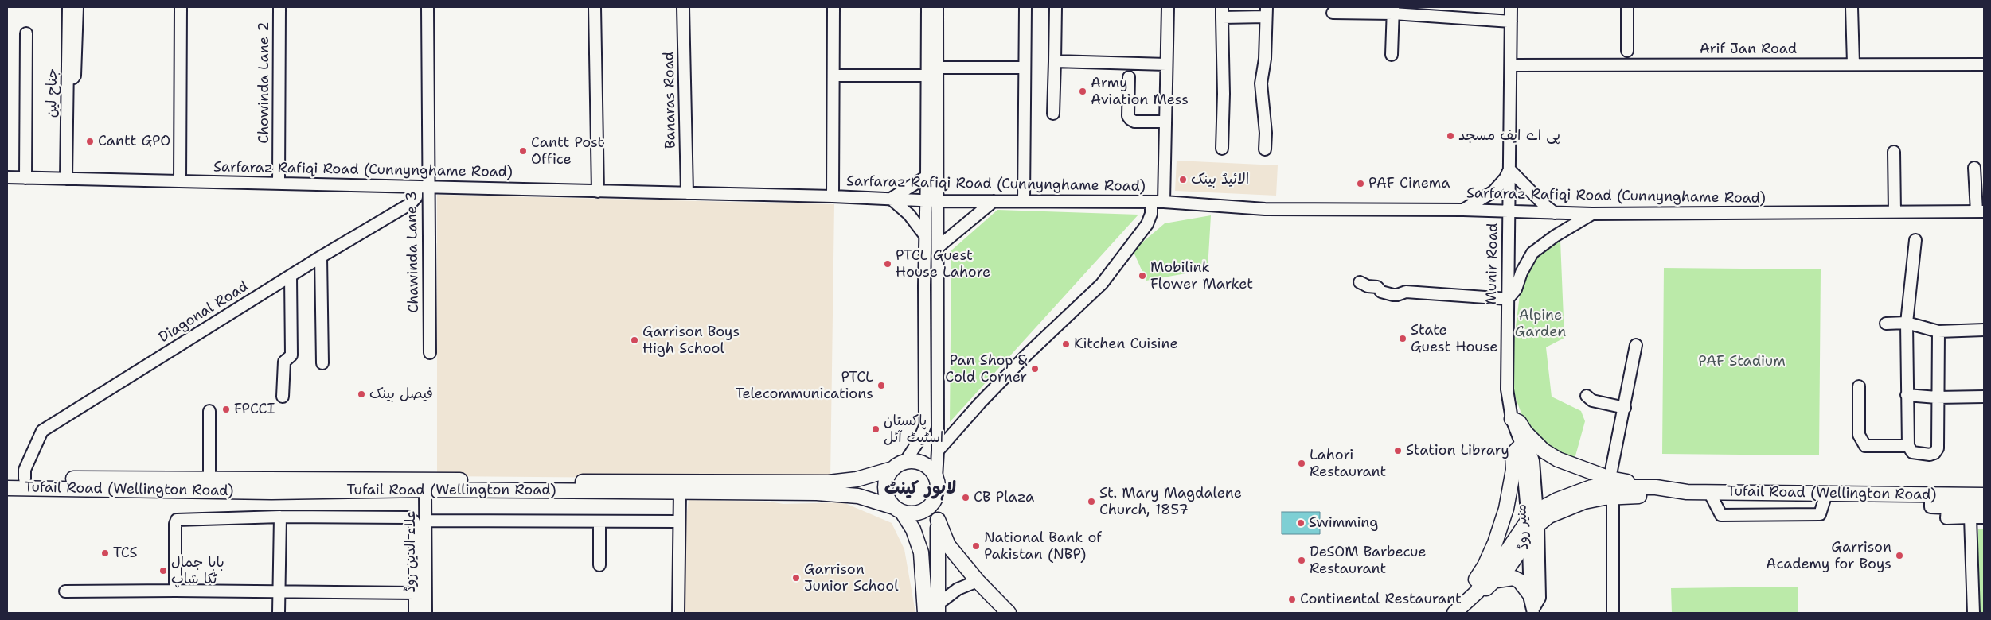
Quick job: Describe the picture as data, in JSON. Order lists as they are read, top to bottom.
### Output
{
  "streets": {
    "main road": ["Tufail Road (Wellington Road)"],
    "street": [
      "Arif Jan Road",
      "Chowinda Lane 2",
      "جناح لین",
      "Banaras Road",
      "Sarfaraz Rafiqi Road (Cunnynghame Road)",
      "Chawinda Lane 3",
      "Munir Road",
      "Diagonal Road",
      "منیر روڈ",
      "علاء الدین روڈ"
    ]
  },
  "crossings": [
    ["Arif Jan Road", "Munir Road"],
    ["Chowinda Lane 2", "Sarfaraz Rafiqi Road (Cunnynghame Road)"],
    ["جناح لین", "Sarfaraz Rafiqi Road (Cunnynghame Road)"],
    ["Banaras Road", "Sarfaraz Rafiqi Road (Cunnynghame Road)"],
    ["Sarfaraz Rafiqi Road (Cunnynghame Road)", "Chawinda Lane 3"],
    ["Sarfaraz Rafiqi Road (Cunnynghame Road)", "Munir Road"],
    ["Sarfaraz Rafiqi Road (Cunnynghame Road)", "Diagonal Road"],
    ["Chawinda Lane 3", "Diagonal Road"],
    ["Munir Road", "Tufail Road (Wellington Road)"],
    ["Munir Road", "منیر روڈ"],
    ["Diagonal Road", "Tufail Road (Wellington Road)"],
    ["Tufail Road (Wellington Road)", "منیر روڈ"],
    ["Tufail Road (Wellington Road)", "علاء الدین روڈ"]
  ],
  "districts": ["لاہور کینٹ"],
  "parks": ["Alpine Garden", "PAF Stadium"],
  "places": [
    "Army Aviation Mess",
    "پی اے ایف مسجد",
    "Cantt GPO",
    "Cantt Post Office",
    "الائیڈ بینک",
    "PAF Cinema",
    "PTCL Guest House Lahore",
    "Mobilink Flower Market",
    "State Guest House",
    "Garrison Boys High School",
    "Kitchen Cuisine",
    "Pan Shop & Cold Corner",
    "PTCL Telecommunications",
    "فیصل بینک",
    "FPCCI",
    "پاکستان اسٹیٹ آئل",
    "Station Library",
    "Lahori Restaurant",
    "CB Plaza",
    "St. Mary Magdalene Church, 1857",
    "Swimming",
    "National Bank of Pakistan (NBP)",
    "TCS",
    "Garrison Academy for Boys",
    "DeSOM Barbecue Restaurant",
    "بابا جمال ٹکا شاپ",
    "Garrison Junior School",
    "Continental Restaurant"
  ]
}
